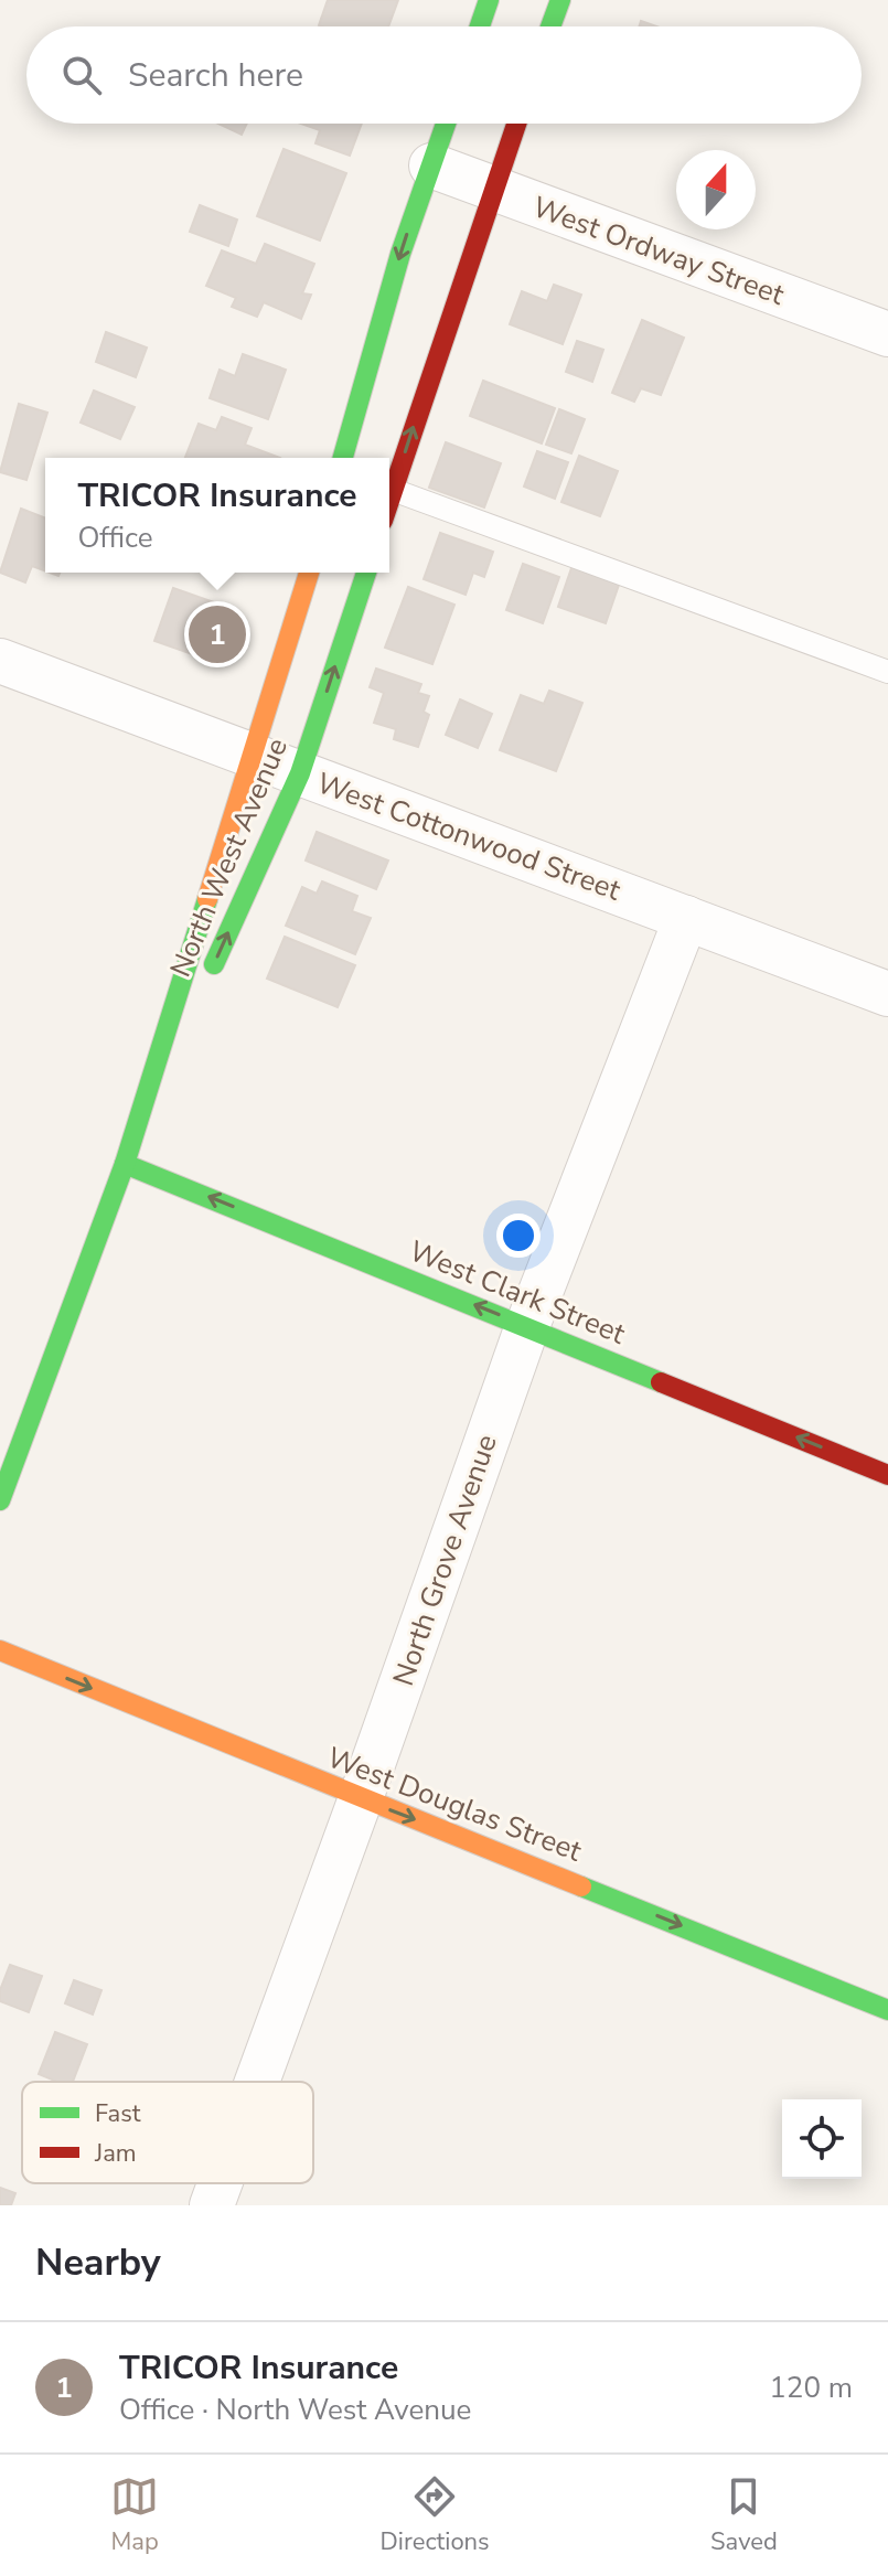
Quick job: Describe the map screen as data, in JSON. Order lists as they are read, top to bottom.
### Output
{
  "streets": {
    "main road": ["North West Avenue", "West Clark Street", "West Douglas Street"],
    "street": ["West Ordway Street", "West Cottonwood Street", "North Grove Avenue"]
  },
  "crossings": [
    ["West Cottonwood Street", "North West Avenue"],
    ["West Cottonwood Street", "North Grove Avenue"],
    ["North West Avenue", "West Clark Street"],
    ["West Clark Street", "North Grove Avenue"],
    ["North Grove Avenue", "West Douglas Street"]
  ],
  "one_way": ["West Clark Street", "West Douglas Street"],
  "legend": ["Fast", "Jam"],
  "north": "top",
  "page": {
    "search": "Search here",
    "popup": ["TRICOR Insurance", "Office"],
    "pins": "1",
    "heading": "Nearby",
    "list": [
      {
        "mark": "1",
        "name": "TRICOR Insurance",
        "note": "Office · North West Avenue",
        "value": "120 m"
      }
    ],
    "nav": ["Map", "Directions", "Saved"]
  }
}
